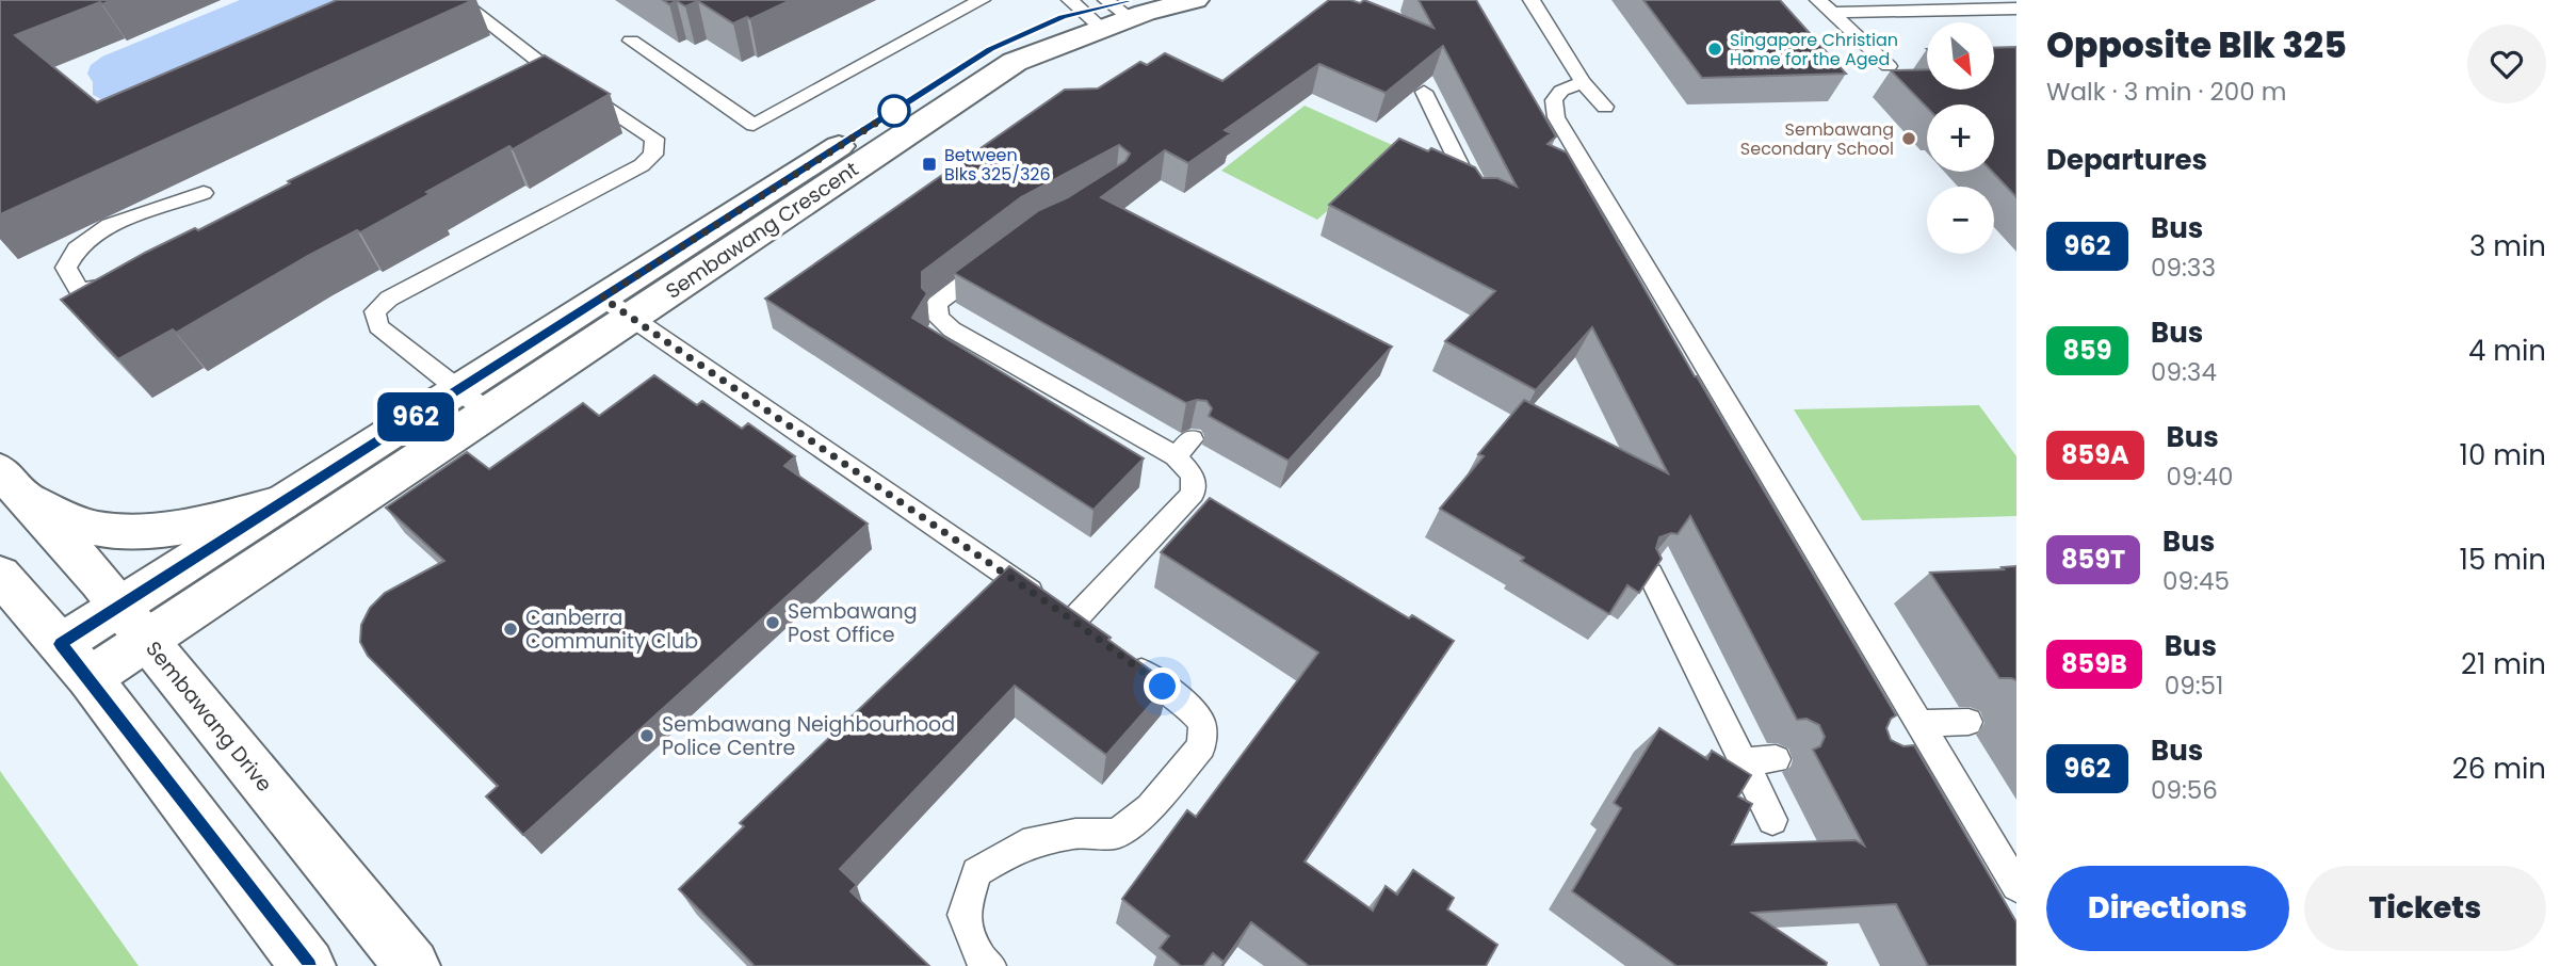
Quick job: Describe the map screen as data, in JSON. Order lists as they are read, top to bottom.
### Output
{
  "streets": {
    "street": ["Sembawang Crescent", "Sembawang Drive"]
  },
  "crossings": [
    ["Sembawang Crescent", "Sembawang Drive"]
  ],
  "places": {
    "other": [
      "Singapore Christian Home for the Aged",
      "Sembawang Secondary School",
      "Sembawang Post Office",
      "Canberra Community Club",
      "Sembawang Neighbourhood Police Centre"
    ],
    "transit": ["Between Blks 325/326"]
  },
  "lines": ["bus line 962"],
  "north": "bottom right",
  "page": {
    "on_map": "962",
    "heading": [
      ["Opposite Blk 325", "Walk · 3 min · 200 m"],
      "Departures"
    ],
    "map_buttons": ["+", "−"],
    "list": [
      {
        "mark": "962",
        "name": "Bus",
        "note": "09:33",
        "value": "3 min"
      },
      {
        "mark": "859",
        "name": "Bus",
        "note": "09:34",
        "value": "4 min"
      },
      {
        "mark": "859A",
        "name": "Bus",
        "note": "09:40",
        "value": "10 min"
      },
      {
        "mark": "859T",
        "name": "Bus",
        "note": "09:45",
        "value": "15 min"
      },
      {
        "mark": "859B",
        "name": "Bus",
        "note": "09:51",
        "value": "21 min"
      },
      {
        "mark": "962",
        "name": "Bus",
        "note": "09:56",
        "value": "26 min"
      }
    ],
    "buttons": ["Directions", "Tickets"]
  }
}
